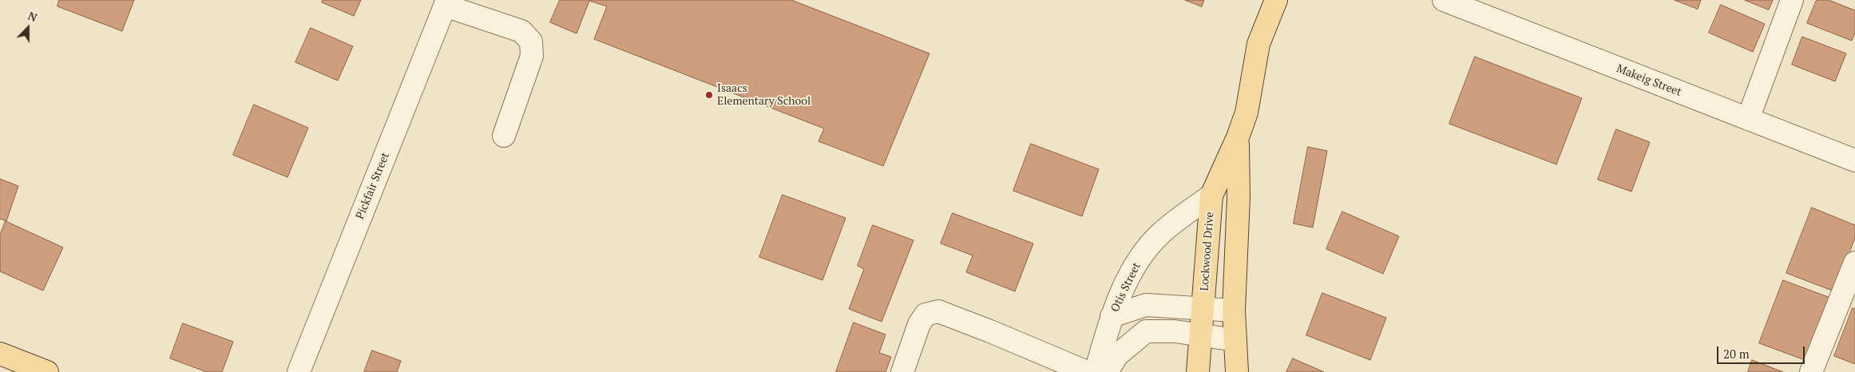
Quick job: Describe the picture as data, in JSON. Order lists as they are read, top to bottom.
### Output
{
  "streets": {
    "main road": ["Lockwood Drive"],
    "street": ["Makeig Street", "Pickfair Street", "Otis Street"]
  },
  "crossings": [
    ["Lockwood Drive", "Otis Street"]
  ],
  "places": ["Isaacs Elementary School"],
  "scale_bar": "20 m",
  "north": "top"
}
